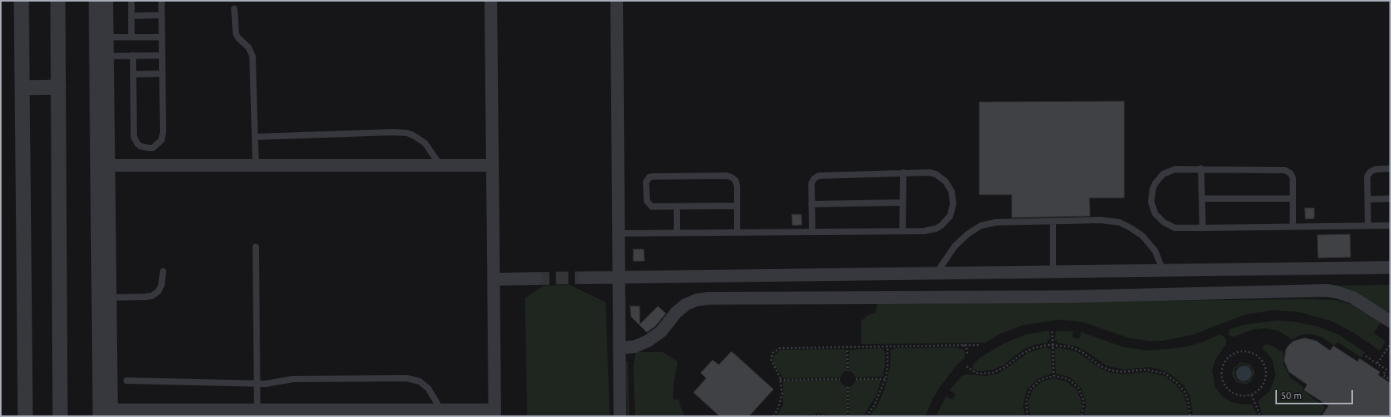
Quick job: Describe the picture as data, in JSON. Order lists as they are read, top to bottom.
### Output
{
  "scale_bar": "50 m"
}
